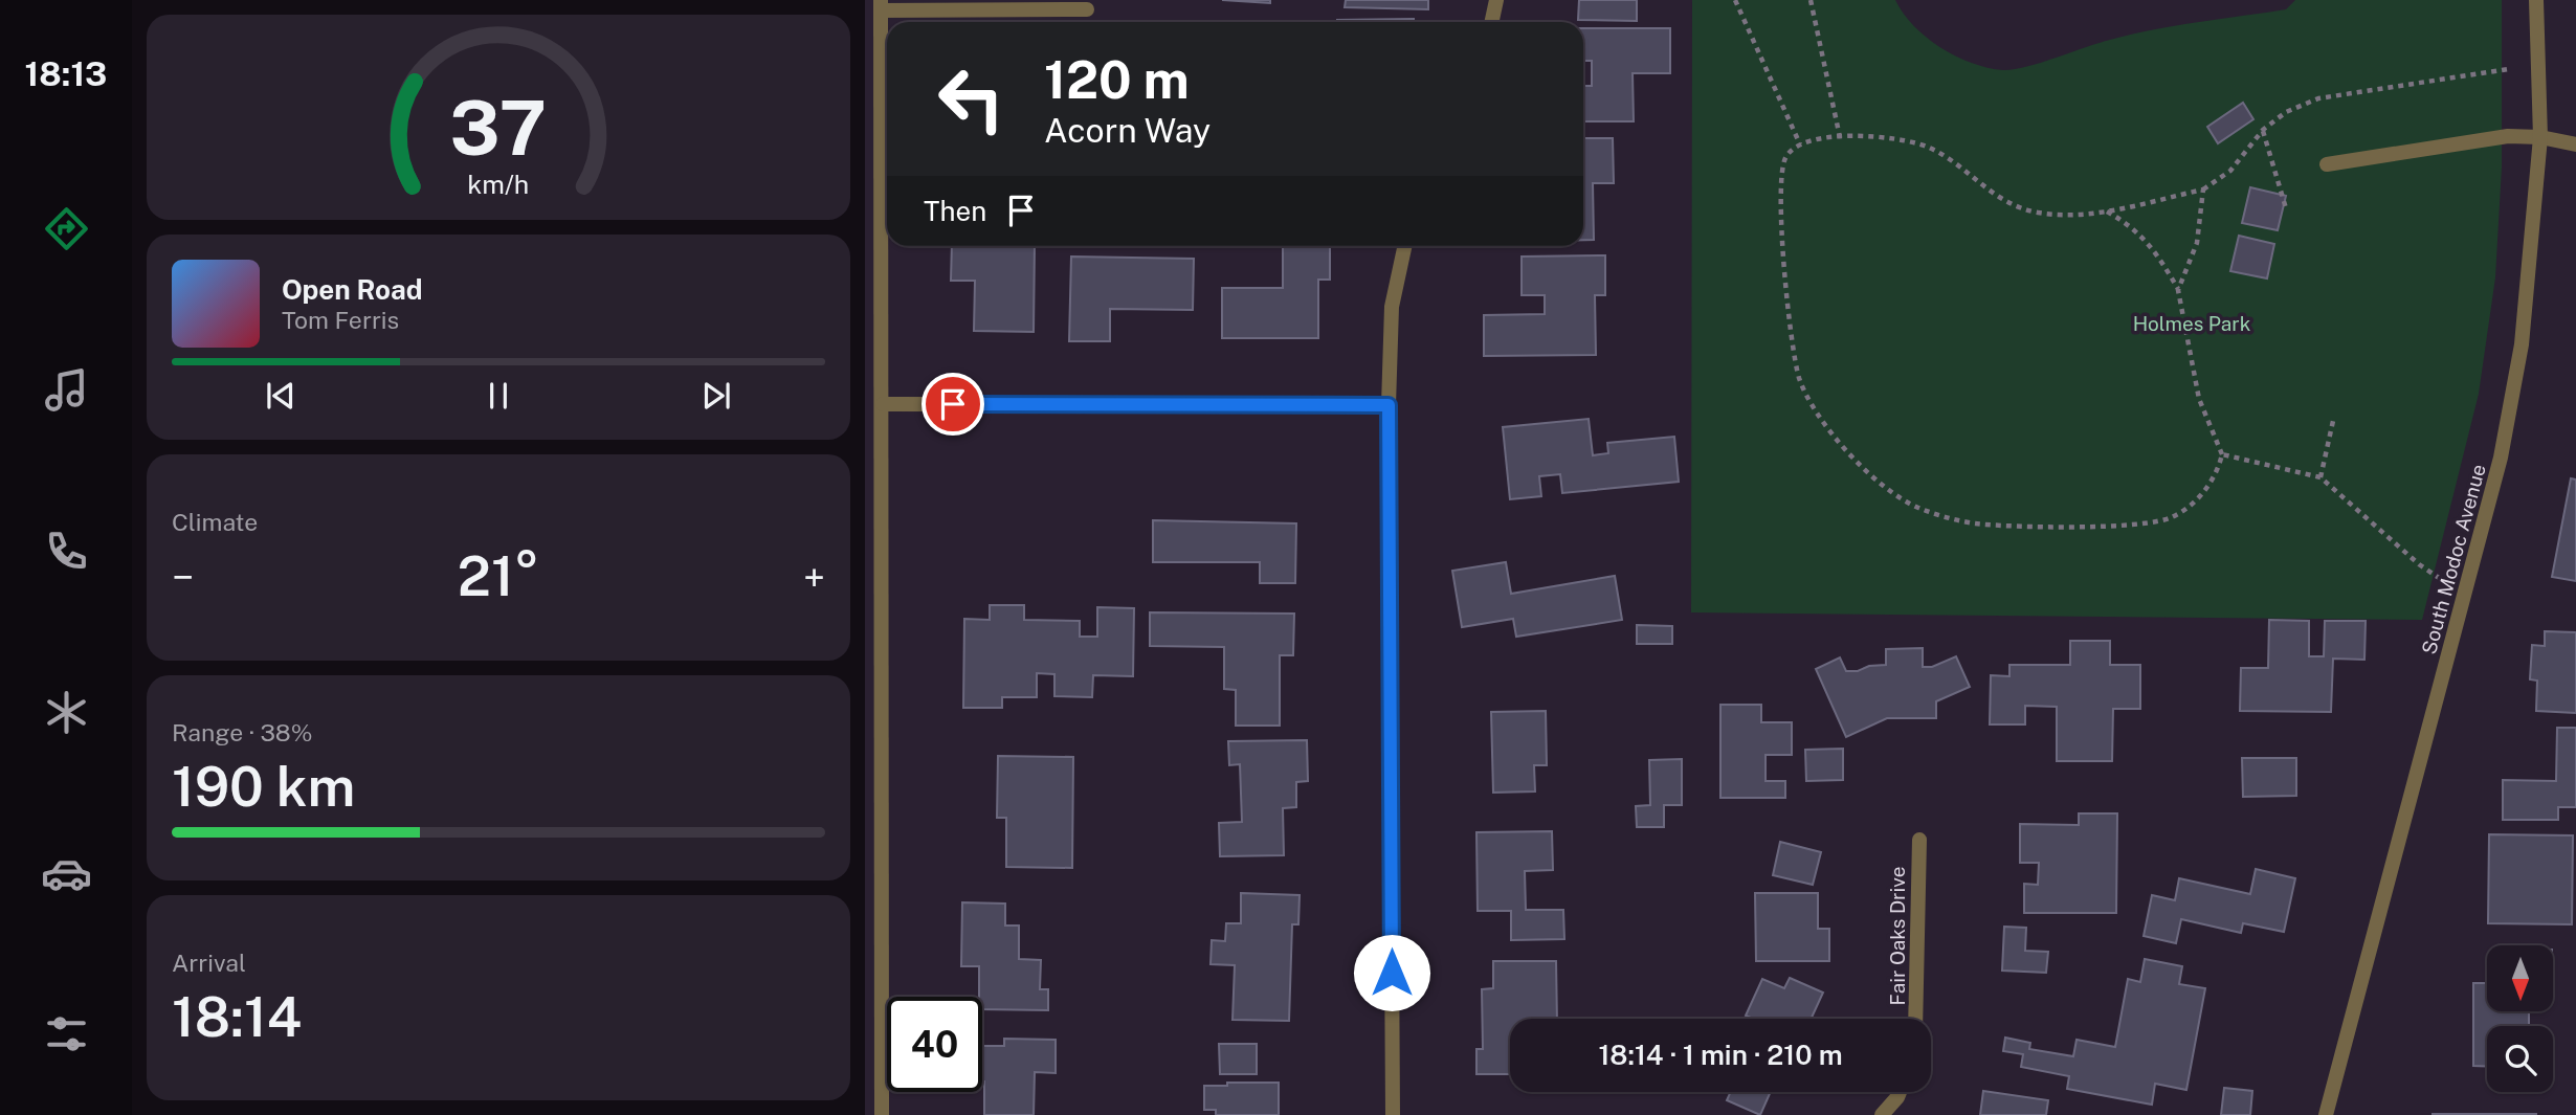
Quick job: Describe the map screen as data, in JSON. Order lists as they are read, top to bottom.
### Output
{
  "streets": {
    "street": ["South Modoc Avenue", "Fair Oaks Drive"]
  },
  "parks": ["Holmes Park"],
  "north": "bottom",
  "page": {
    "tabs": "18:13",
    "turn": ["120 m", "Acorn Way"],
    "then": "Then",
    "song": ["Open Road", "Tom Ferris"],
    "tile": [
      "Climate",
      ["Range · 38%", "190 km"],
      ["Arrival", "18:14"]
    ],
    "heat": ["−", "21°", "+"],
    "limit": "40",
    "trip": "18:14 · 1 min · 210 m",
    "gauge": ["37", "km/h"]
  }
}
